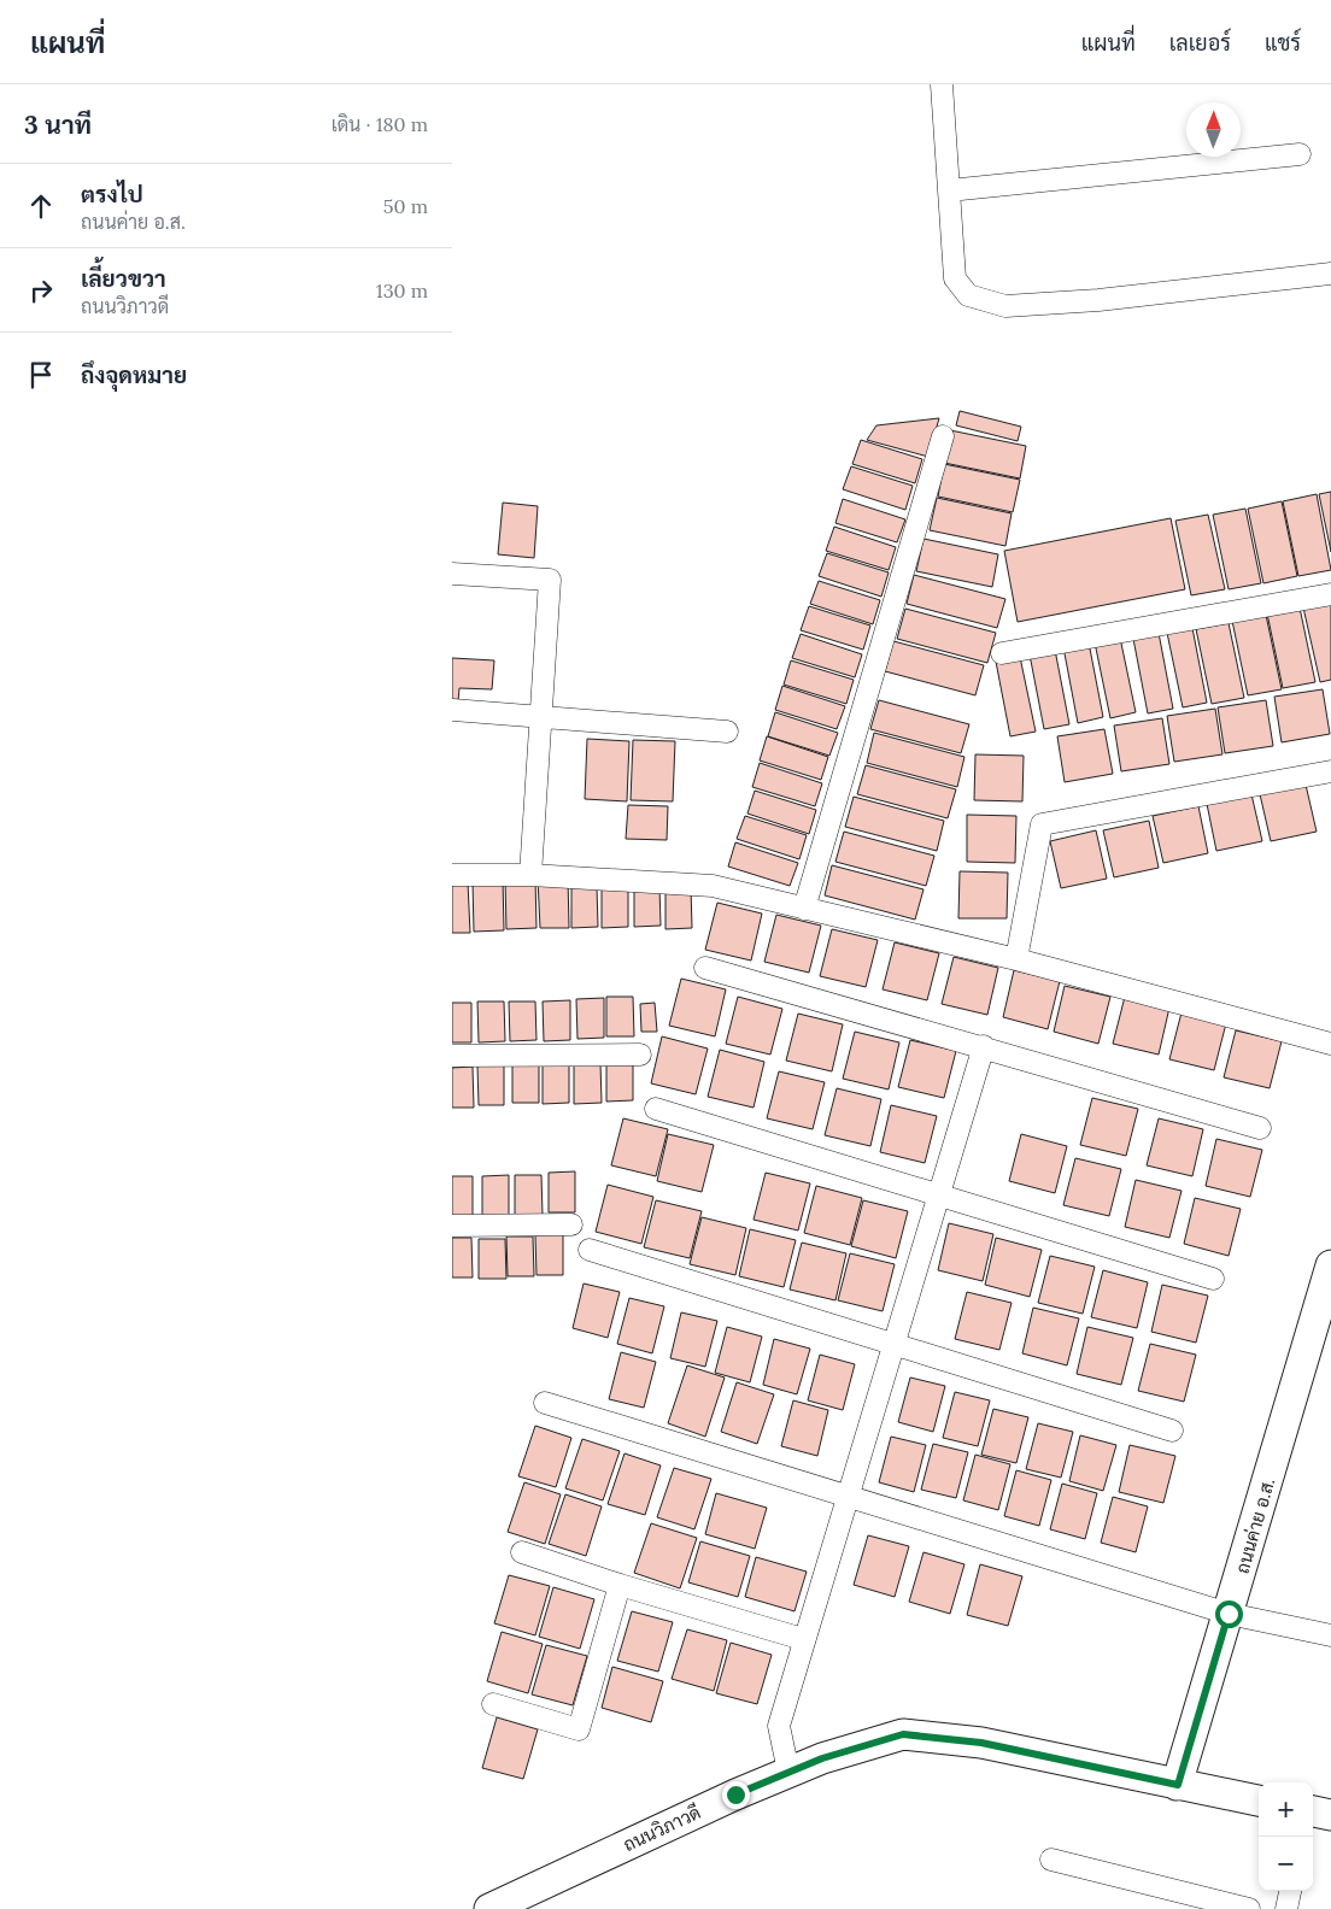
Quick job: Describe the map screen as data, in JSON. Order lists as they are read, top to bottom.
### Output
{
  "streets": {
    "street": ["ถนนค่าย อ.ส.", "ถนนวิภาวดี"]
  },
  "crossings": [
    ["ถนนค่าย อ.ส.", "ถนนวิภาวดี"]
  ],
  "north": "top",
  "page": {
    "header": "แผนที่",
    "nav": ["แผนที่", "เลเยอร์", "แชร์"],
    "heading": ["3 นาที", "เดิน · 180 m"],
    "list": [
      ["ตรงไป", "ถนนค่าย อ.ส.", "50 m"],
      ["เลี้ยวขวา", "ถนนวิภาวดี", "130 m"],
      "ถึงจุดหมาย"
    ],
    "map_buttons": ["+", "−"]
  }
}
